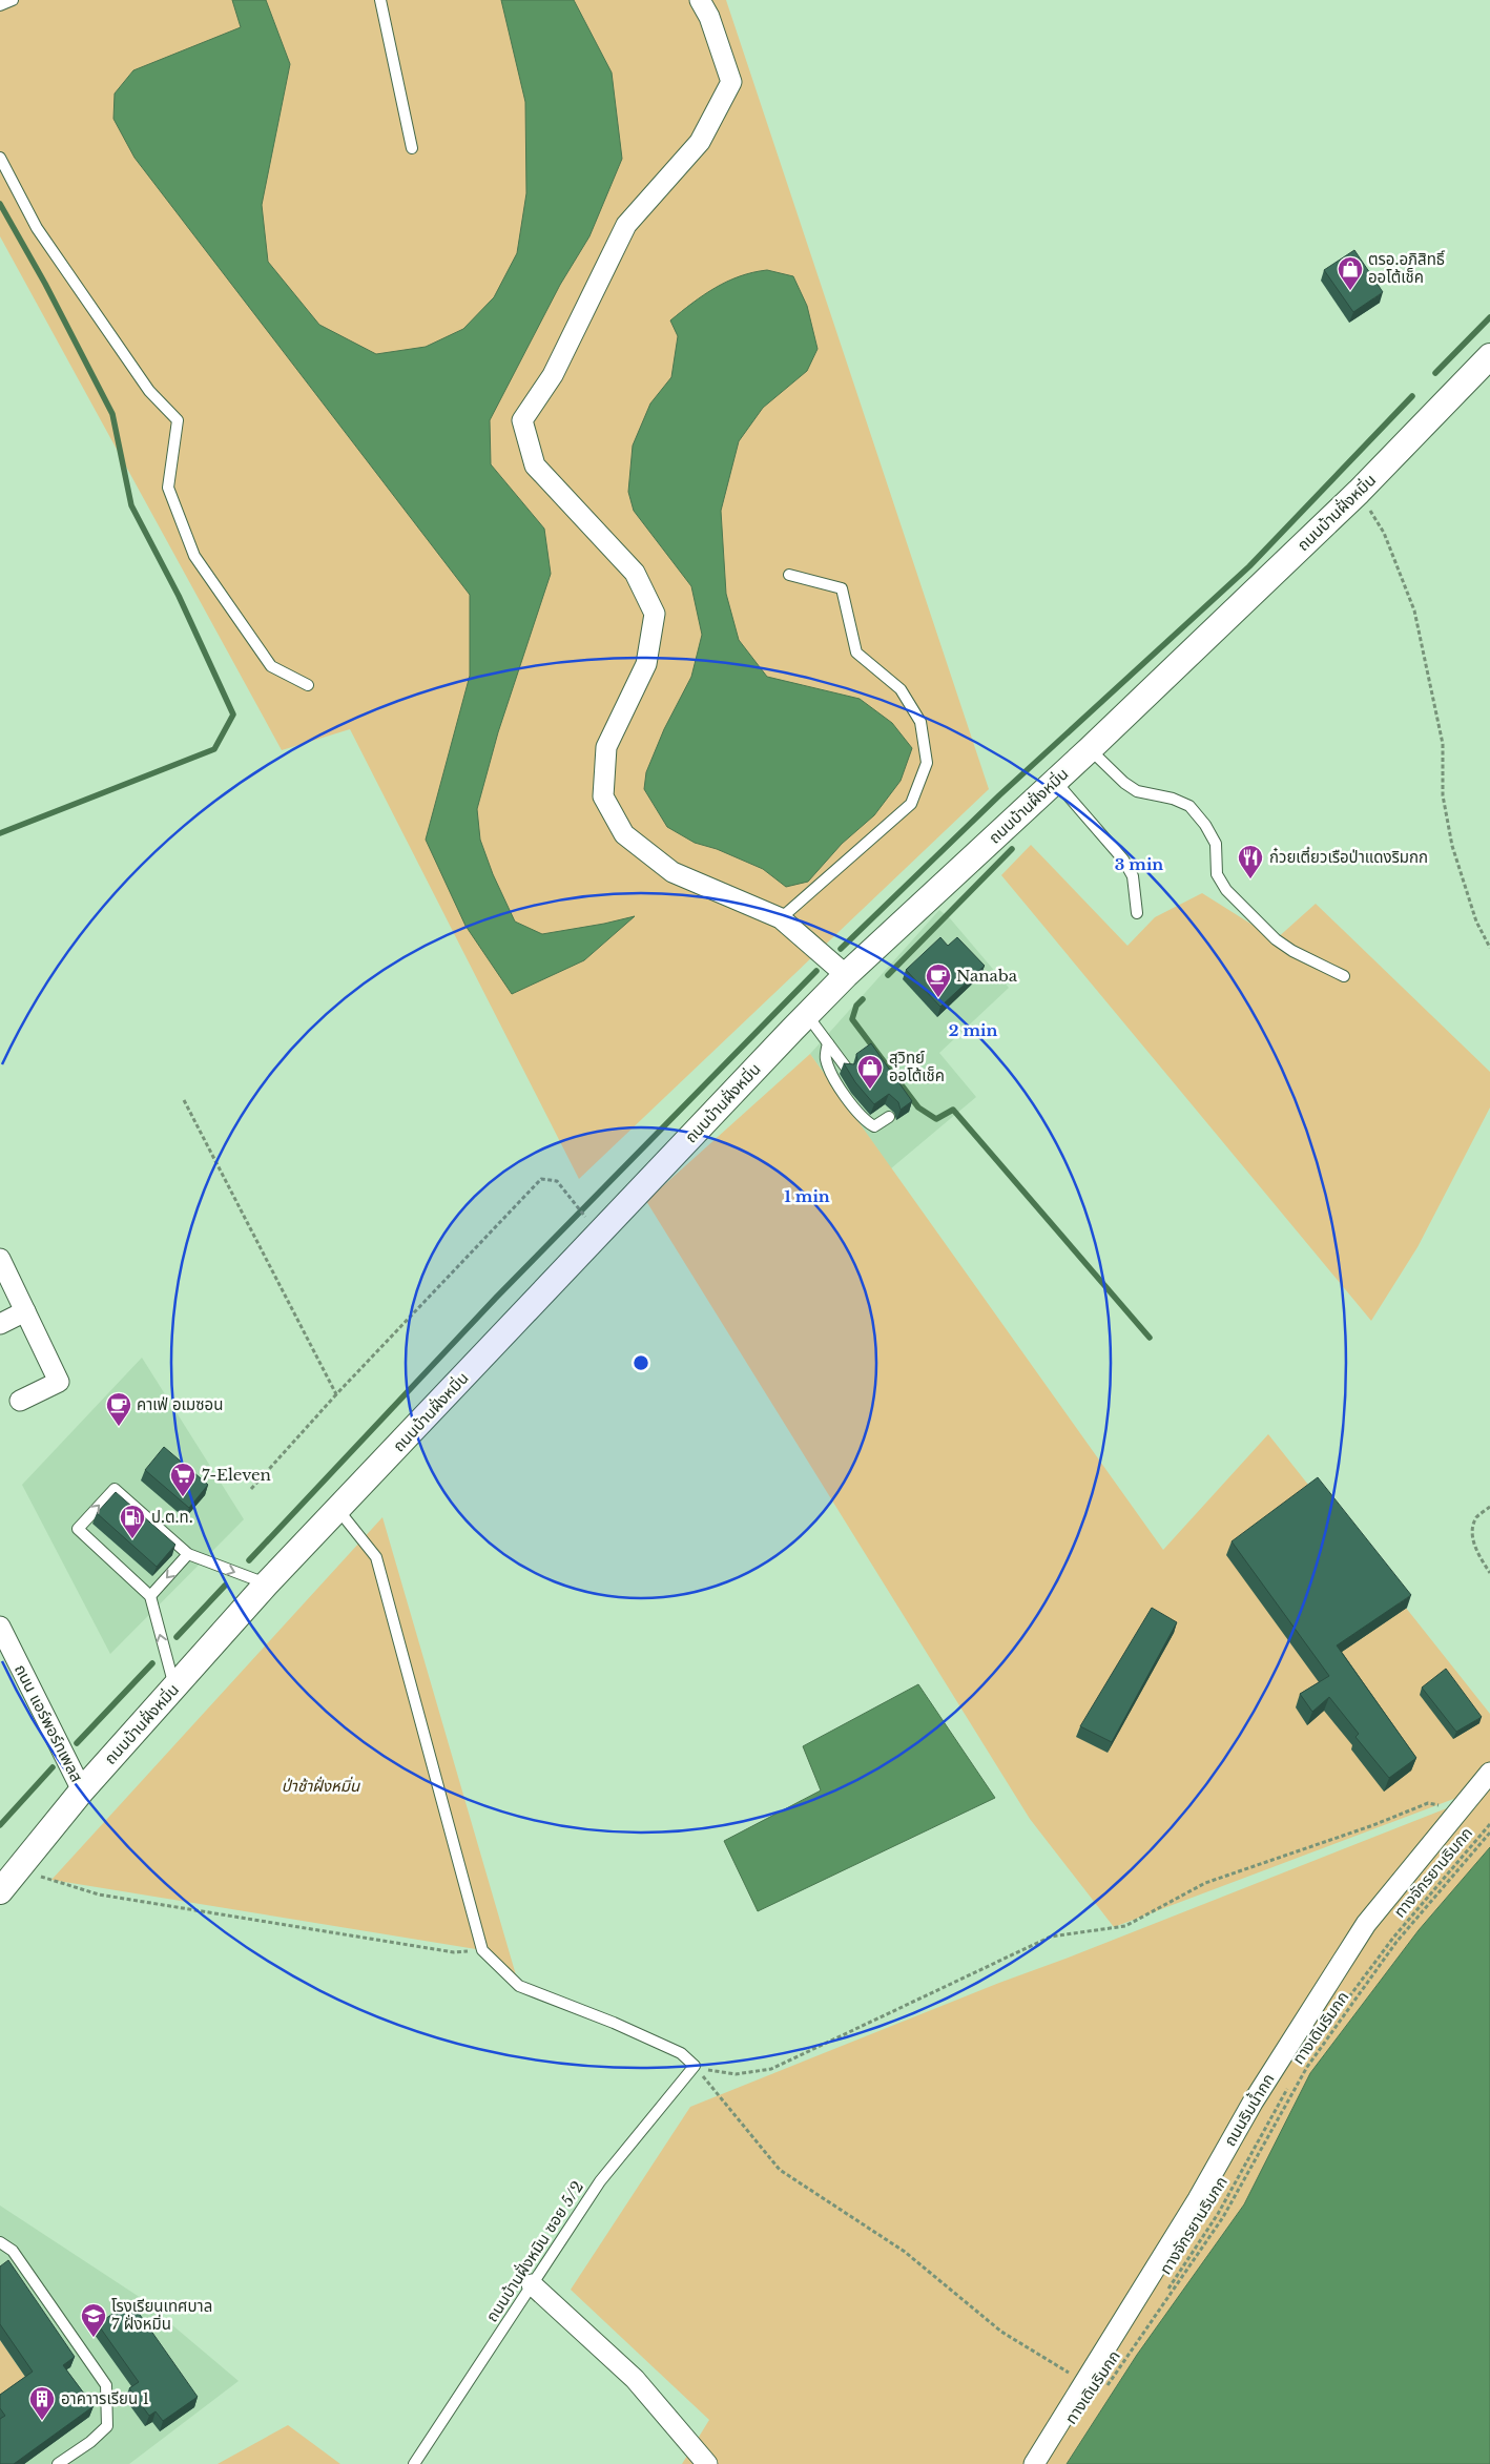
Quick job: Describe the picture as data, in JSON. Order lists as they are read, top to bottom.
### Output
{
  "streets": {
    "street": ["ถนนบ้านฝั่งหมิ่น", "ถนน แอร์พอร์ทเพลส", "ถนนริมน้ำกก"],
    "lane": ["ถนนบ้านฝั่งหมิน ซอย 5/2"],
    "path": ["ทางจักรยานริมกก", "ทางเดินริมกก"]
  },
  "crossings": [
    ["ถนนบ้านฝั่งหมิ่น", "ถนน แอร์พอร์ทเพลส"],
    ["ทางจักรยานริมกก", "ถนนริมน้ำกก"]
  ],
  "parks": ["ป่าช้าฝั่งหมิ่น"],
  "places": {
    "shop": ["ตรอ.อภิสิทธิ์ ออโต้เช็ค", "สุวิทย์ ออโต้เช็ค"],
    "restaurant": ["ก๋วยเตี๋ยวเรือป่าแดงริมกก"],
    "cafe": ["Nanaba", "คาเฟ่ อเมซอน"],
    "supermarket": ["7-Eleven"],
    "fuel station": ["ป.ต.ท."],
    "school or university": ["โรงเรียนเทศบาล 7 ฝั่งหมิ่น"],
    "building": ["อาคาารเรียน 1"]
  },
  "rings": ["3 min", "2 min", "1 min"]
}
